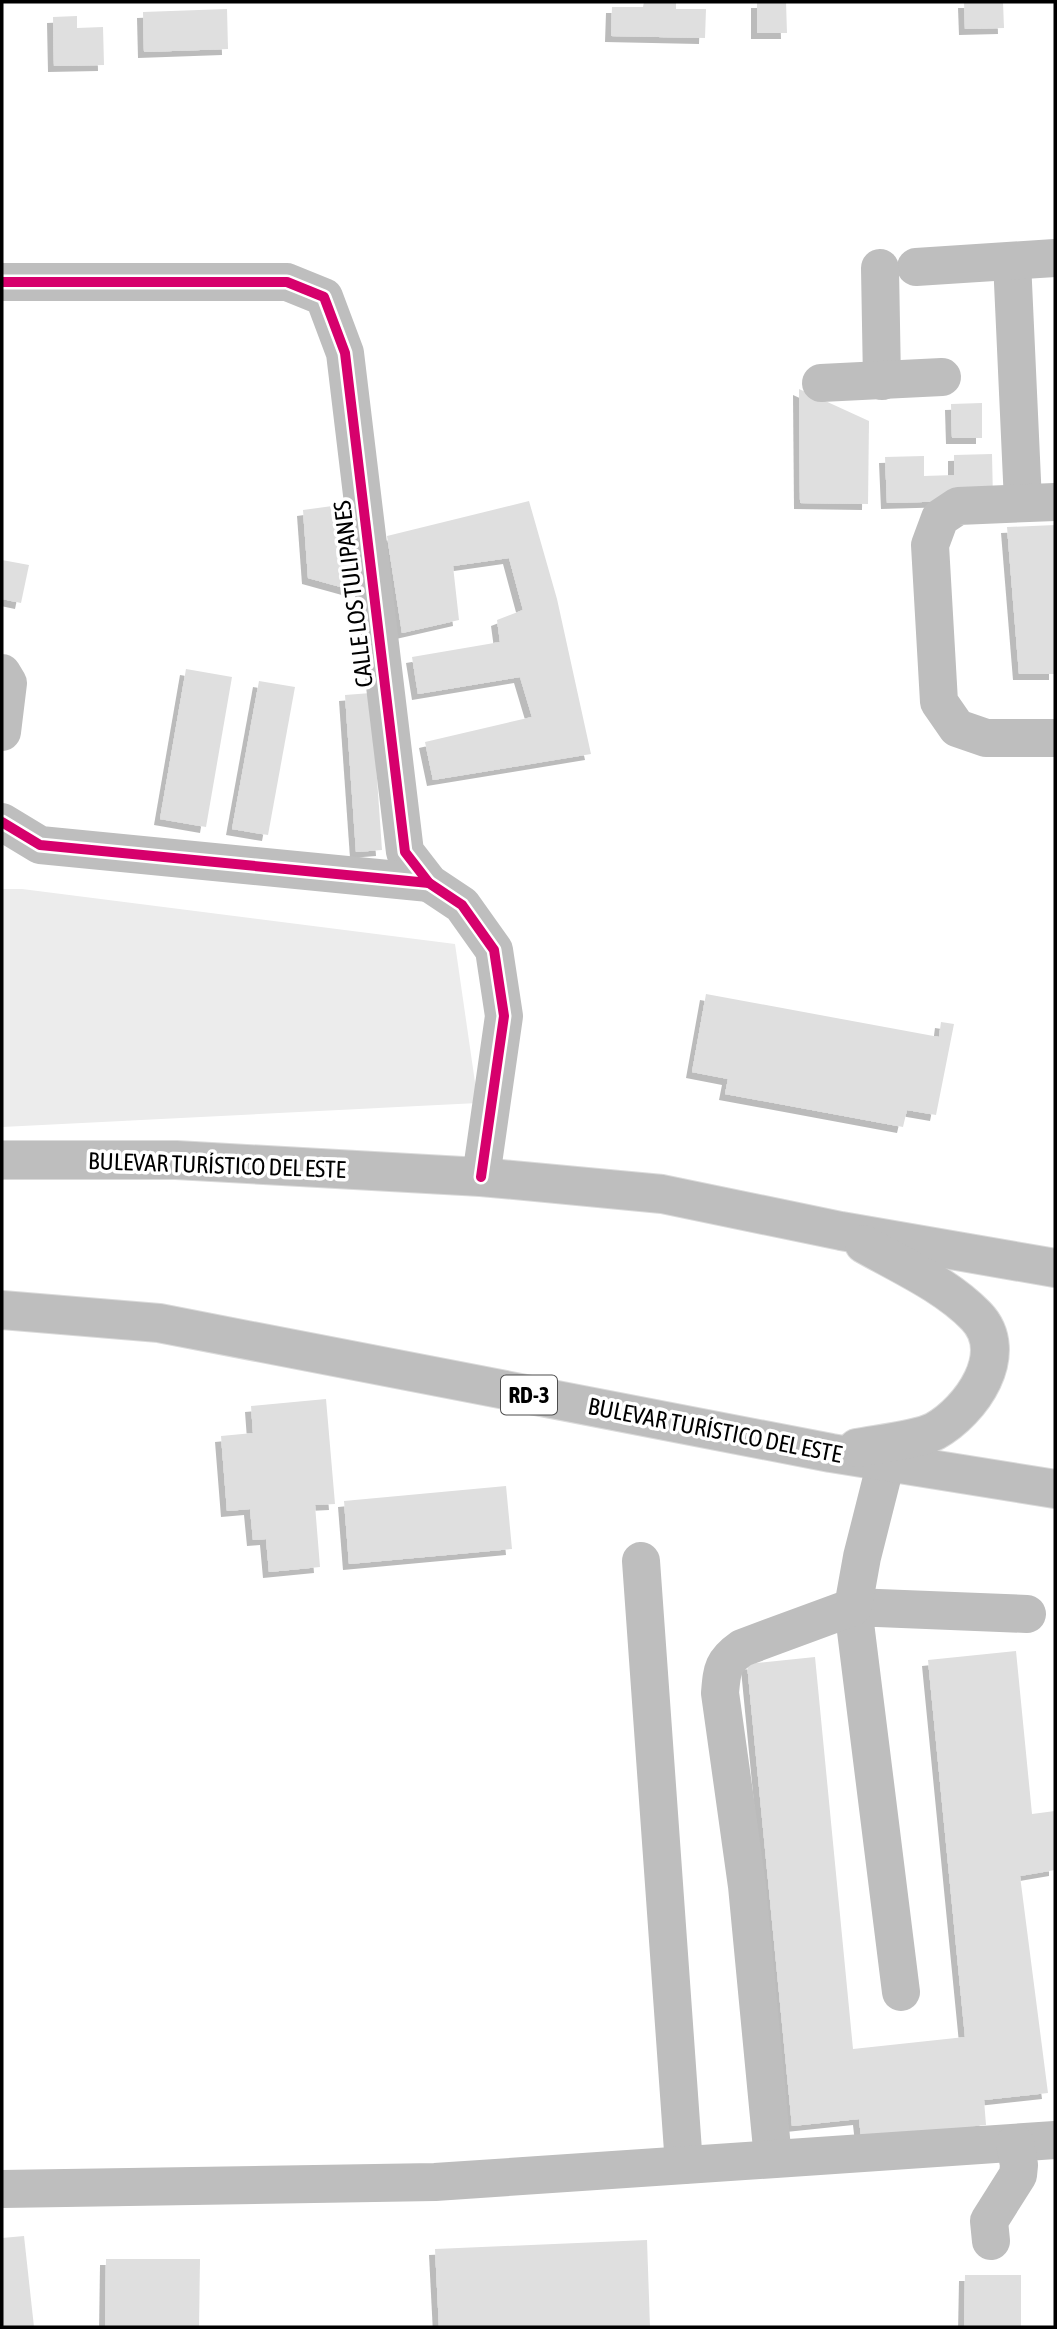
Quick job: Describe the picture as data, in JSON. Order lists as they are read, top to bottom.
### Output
{
  "streets": {
    "main road": ["CALLE LOS TULIPANES", "BULEVAR TURÍSTICO DEL ESTE", "RD-3"]
  },
  "crossings": [
    ["CALLE LOS TULIPANES", "BULEVAR TURÍSTICO DEL ESTE"]
  ]
}
